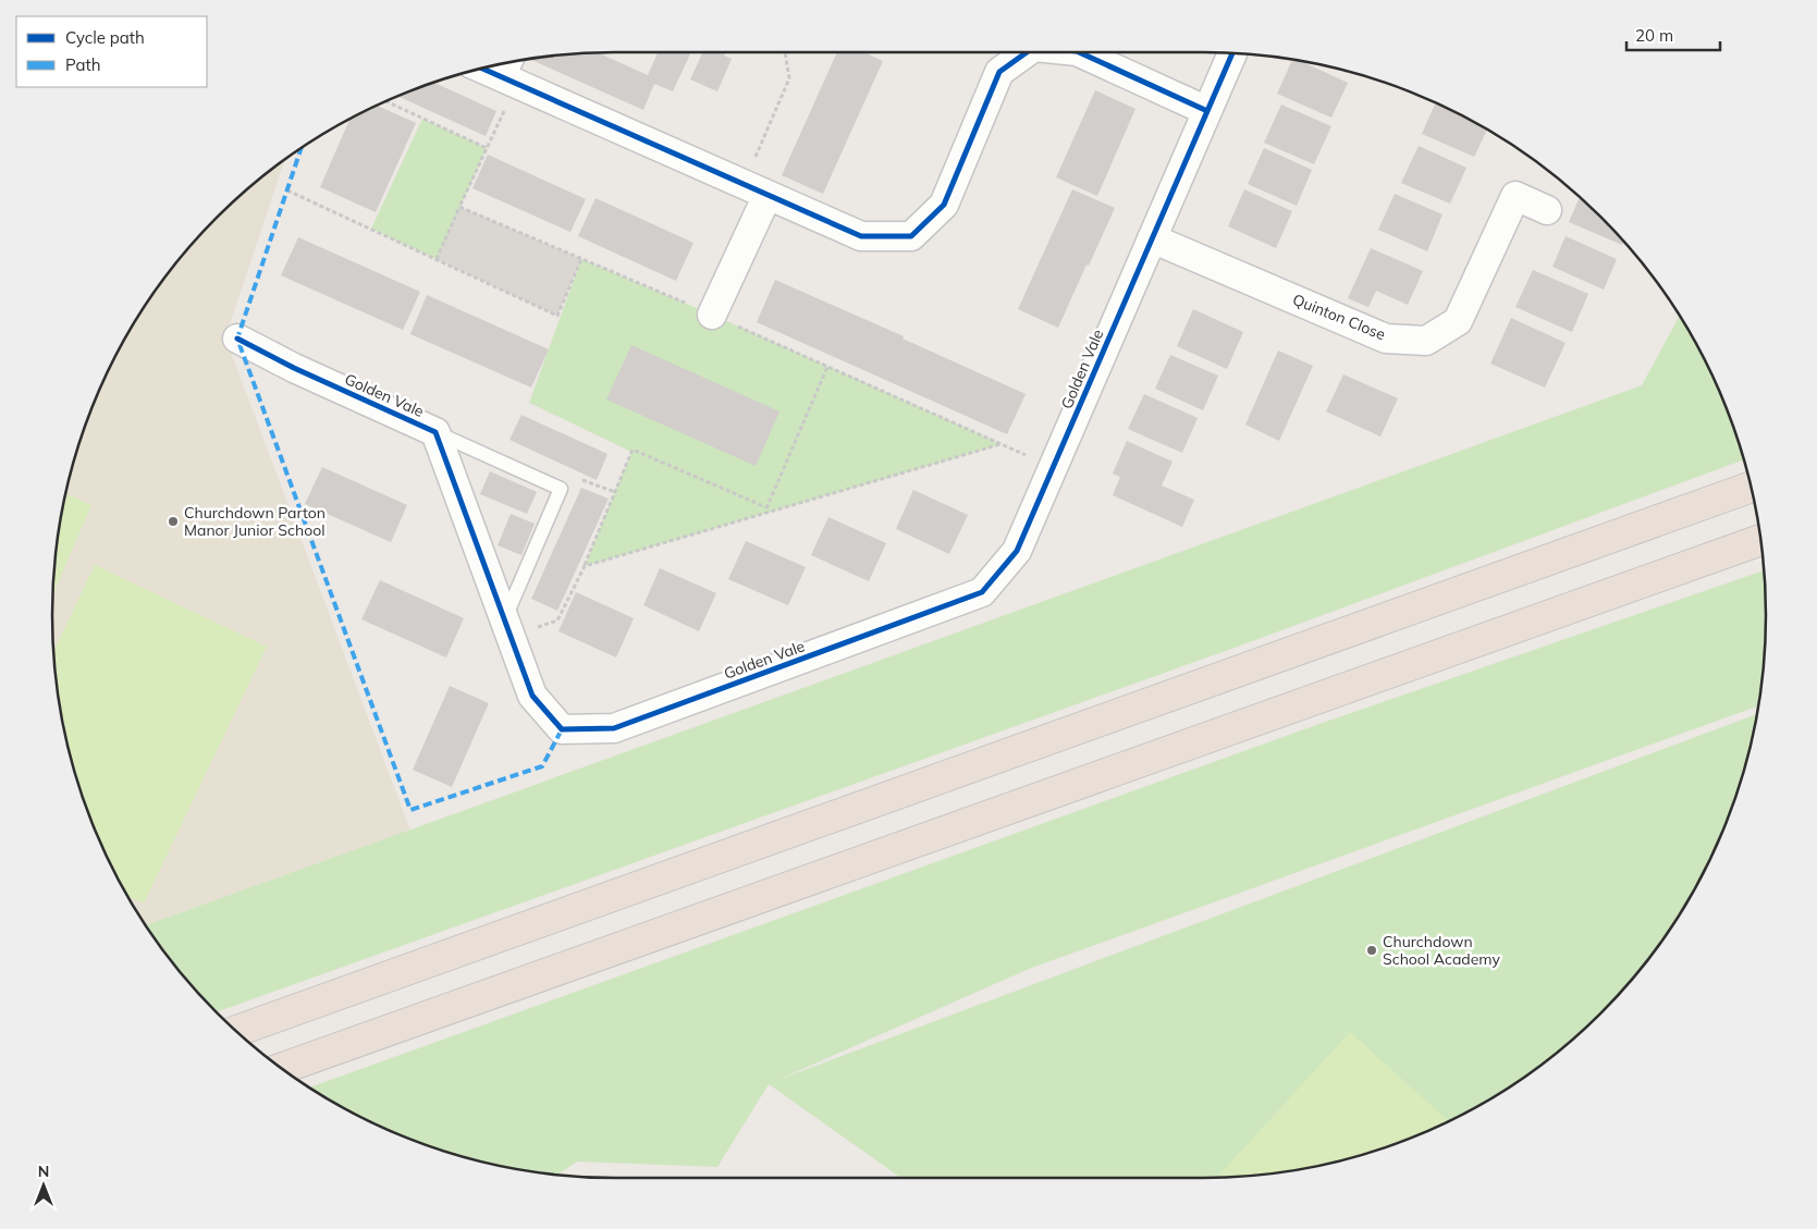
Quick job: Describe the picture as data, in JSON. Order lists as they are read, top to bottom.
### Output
{
  "streets": {
    "street": ["Quinton Close", "Golden Vale"]
  },
  "crossings": [
    ["Quinton Close", "Golden Vale"]
  ],
  "places": ["Churchdown Parton Manor Junior School", "Churchdown School Academy"],
  "legend": ["Cycle path", "Path"],
  "scale_bar": "20 m",
  "north": "top"
}
